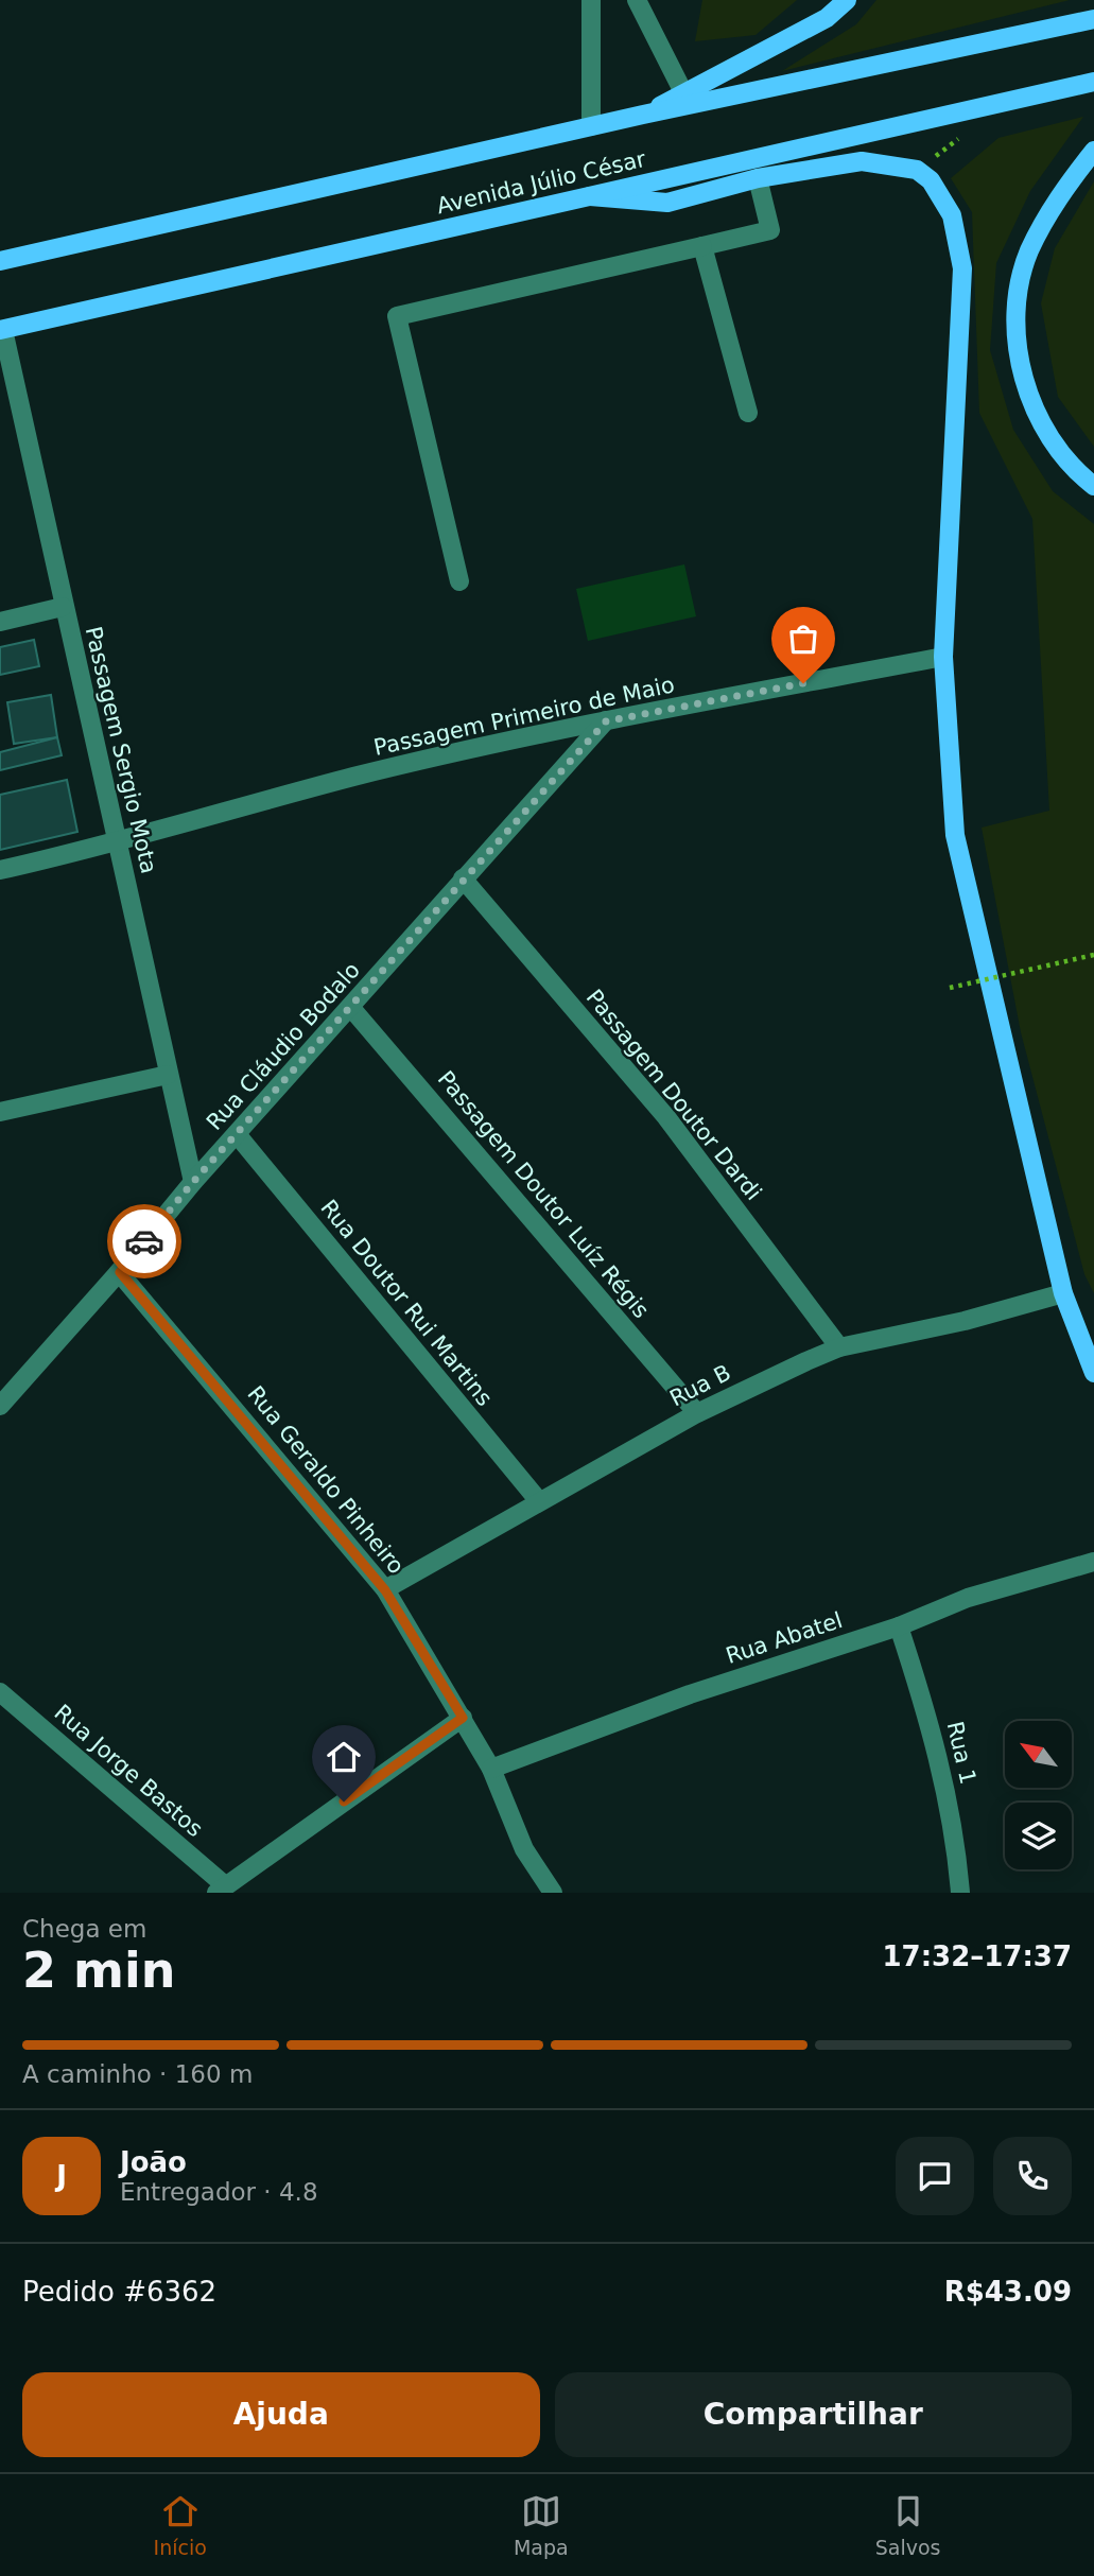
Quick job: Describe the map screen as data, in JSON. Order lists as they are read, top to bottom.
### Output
{
  "streets": {
    "main road": ["Avenida Júlio César"],
    "street": [
      "Passagem Primeiro de Maio",
      "Passagem Sergio Mota",
      "Rua Cláudio Bodalo",
      "Passagem Doutor Dardi",
      "Passagem Doutor Luíz Régis",
      "Rua Doutor Rui Martins",
      "Rua B",
      "Rua Geraldo Pinheiro",
      "Rua Abatel",
      "Rua 1",
      "Rua Jorge Bastos"
    ]
  },
  "crossings": [
    ["Avenida Júlio César", "Passagem Sergio Mota"],
    ["Passagem Primeiro de Maio", "Passagem Sergio Mota"],
    ["Passagem Primeiro de Maio", "Rua Cláudio Bodalo"],
    ["Passagem Sergio Mota", "Rua Cláudio Bodalo"],
    ["Rua Cláudio Bodalo", "Passagem Doutor Dardi"],
    ["Rua Cláudio Bodalo", "Passagem Doutor Luíz Régis"],
    ["Rua Cláudio Bodalo", "Rua Doutor Rui Martins"],
    ["Rua Cláudio Bodalo", "Rua Geraldo Pinheiro"],
    ["Passagem Doutor Dardi", "Rua B"],
    ["Passagem Doutor Luíz Régis", "Rua B"],
    ["Rua Doutor Rui Martins", "Rua B"],
    ["Rua B", "Rua Geraldo Pinheiro"],
    ["Rua Geraldo Pinheiro", "Rua Abatel"],
    ["Rua Abatel", "Rua 1"]
  ],
  "north": "top left",
  "page": {
    "heading": ["2 min", "Chega em", "17:32–17:37"],
    "panel": [
      "João",
      "Entregador · 4.8",
      "Pedido #6362",
      "R$43.09"
    ],
    "bar": "A caminho · 160 m",
    "round": "J",
    "buttons": ["Ajuda", "Compartilhar"],
    "tabs": ["Início", "Mapa", "Salvos"]
  }
}
